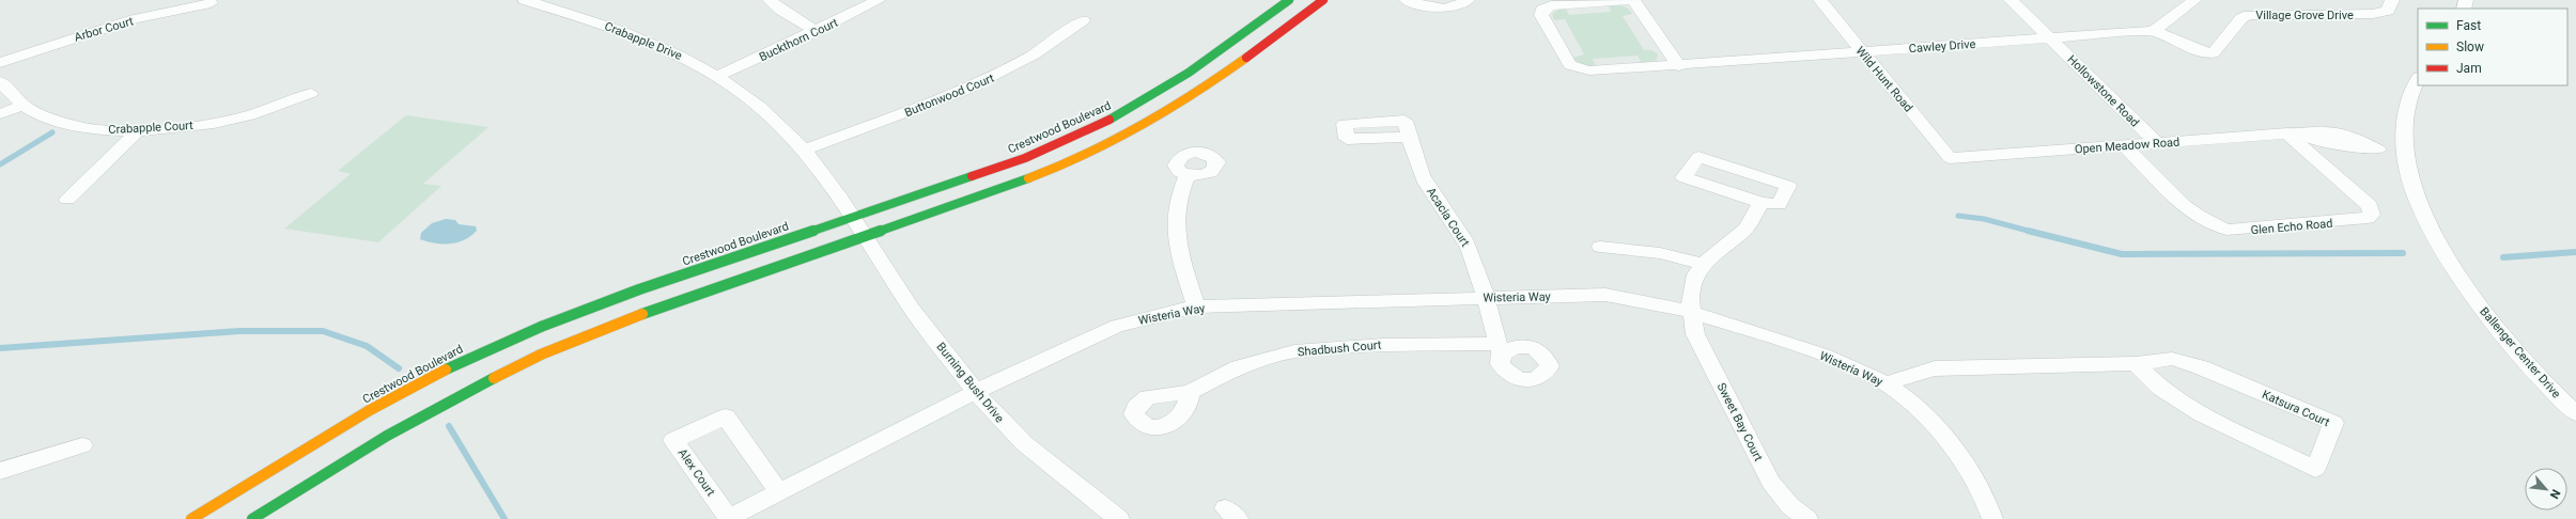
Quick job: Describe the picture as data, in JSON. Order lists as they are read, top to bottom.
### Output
{
  "streets": {
    "main road": ["Crestwood Boulevard"],
    "street": [
      "Village Grove Drive",
      "Arbor Court",
      "Buckthorn Court",
      "Crabapple Drive",
      "Cawley Drive",
      "Wild Hunt Road",
      "Hollowstone Road",
      "Buttonwood Court",
      "Crabapple Court",
      "Open Meadow Road",
      "Acacia Court",
      "Glen Echo Road",
      "Wisteria Way",
      "Shadbush Court",
      "Ballenger Center Drive",
      "Burning Bush Drive",
      "Katsura Court",
      "Sweet Bay Court",
      "Alex Court"
    ]
  },
  "crossings": [
    ["Village Grove Drive", "Cawley Drive"],
    ["Buckthorn Court", "Crabapple Drive"],
    ["Crabapple Drive", "Buttonwood Court"],
    ["Crabapple Drive", "Crestwood Boulevard"],
    ["Crabapple Drive", "Burning Bush Drive"],
    ["Cawley Drive", "Wild Hunt Road"],
    ["Cawley Drive", "Hollowstone Road"],
    ["Wild Hunt Road", "Open Meadow Road"],
    ["Hollowstone Road", "Open Meadow Road"],
    ["Crestwood Boulevard", "Burning Bush Drive"],
    ["Open Meadow Road", "Glen Echo Road"],
    ["Open Meadow Road", "Ballenger Center Drive"],
    ["Acacia Court", "Wisteria Way"],
    ["Acacia Court", "Shadbush Court"],
    ["Wisteria Way", "Burning Bush Drive"],
    ["Wisteria Way", "Katsura Court"],
    ["Wisteria Way", "Sweet Bay Court"],
    ["Wisteria Way", "Alex Court"],
    ["Burning Bush Drive", "Alex Court"]
  ],
  "legend": ["Fast", "Slow", "Jam"],
  "north": "bottom right"
}
